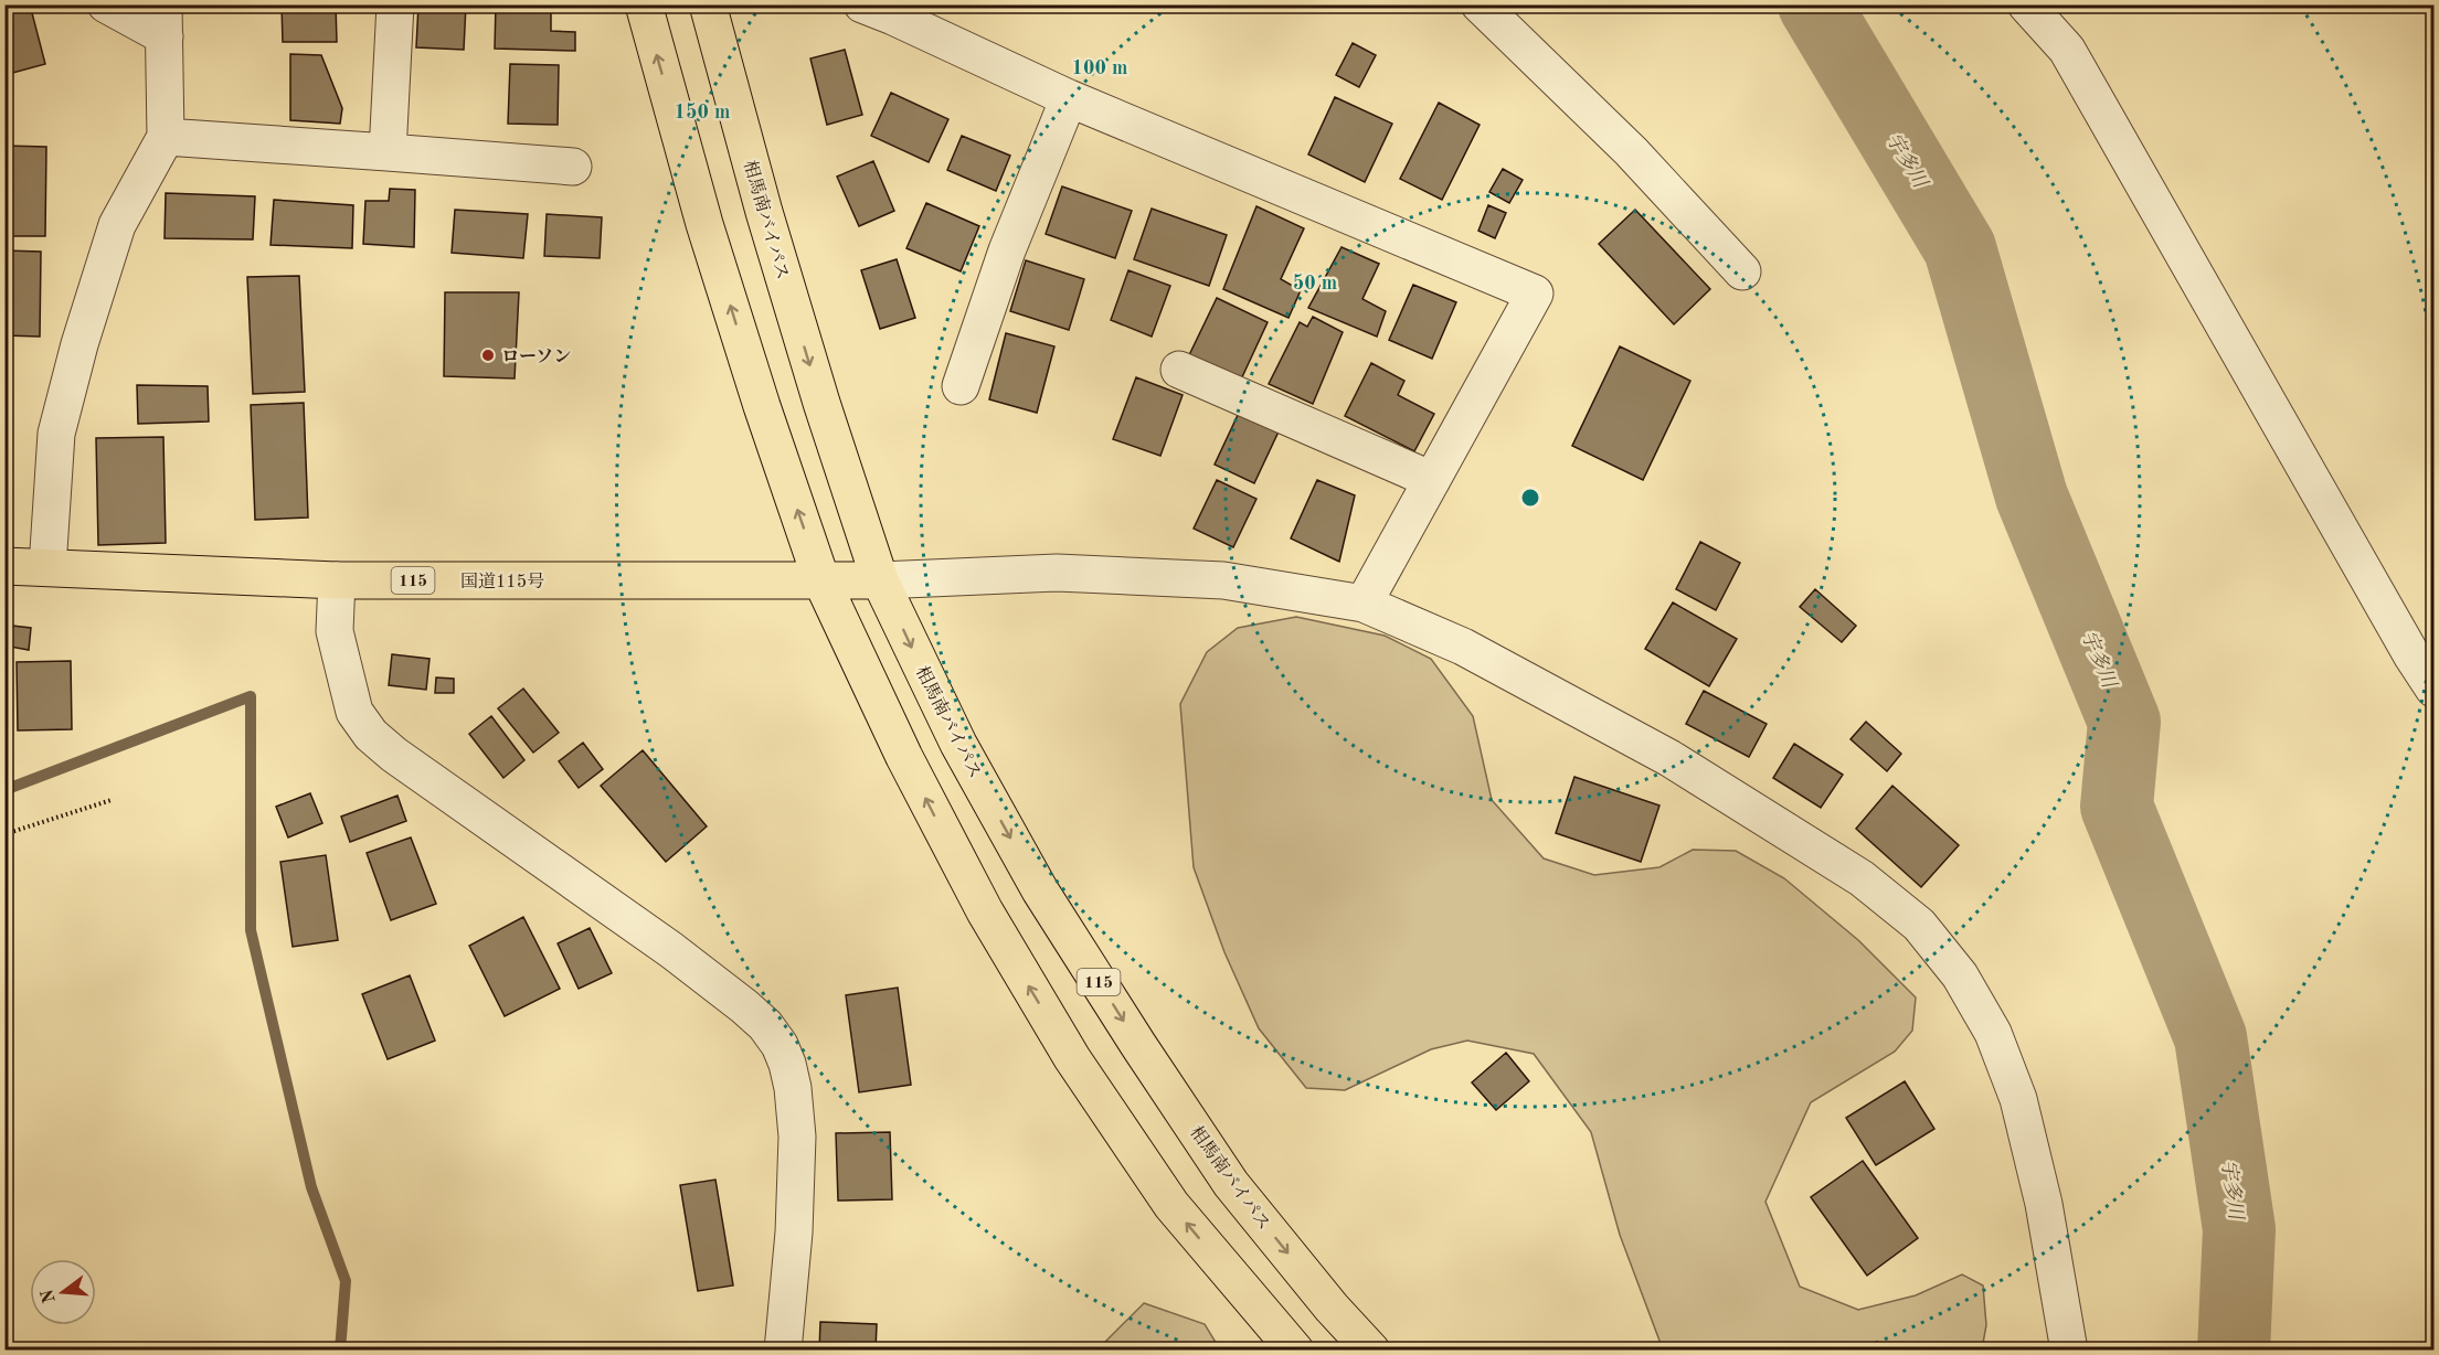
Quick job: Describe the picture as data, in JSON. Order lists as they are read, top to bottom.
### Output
{
  "streets": {
    "highway": ["相馬南バイパス", "115", "国道115号"]
  },
  "crossings": [
    ["相馬南バイパス", "国道115号"]
  ],
  "water": ["宇多川"],
  "places": ["ローソン"],
  "north": "left",
  "rings": ["100 m", "150 m", "50 m"]
}
